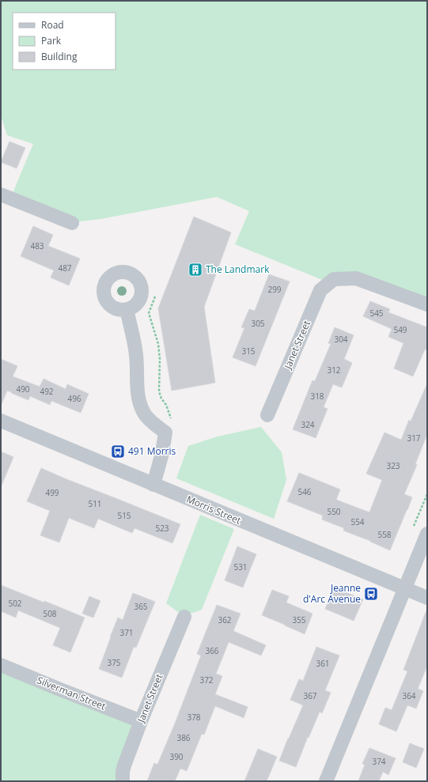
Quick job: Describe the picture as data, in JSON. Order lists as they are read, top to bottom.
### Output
{
  "streets": {
    "street": ["Janet Street", "Morris Street", "Silverman Street"]
  },
  "crossings": [
    ["Janet Street", "Silverman Street"]
  ],
  "places": {
    "building": ["The Landmark"],
    "bus stop": ["491 Morris", "Jeanne d'Arc Avenue"]
  },
  "house_numbers": [
    "483",
    "487",
    "299",
    "545",
    "305",
    "549",
    "304",
    "315",
    "312",
    "490",
    "492",
    "318",
    "496",
    "324",
    "317",
    "323",
    "546",
    "499",
    "511",
    "550",
    "515",
    "554",
    "523",
    "558",
    "531",
    "502",
    "365",
    "508",
    "362",
    "355",
    "371",
    "366",
    "375",
    "361",
    "372",
    "367",
    "364",
    "378",
    "386",
    "390",
    "374"
  ],
  "legend": ["Road", "Park", "Building"]
}
